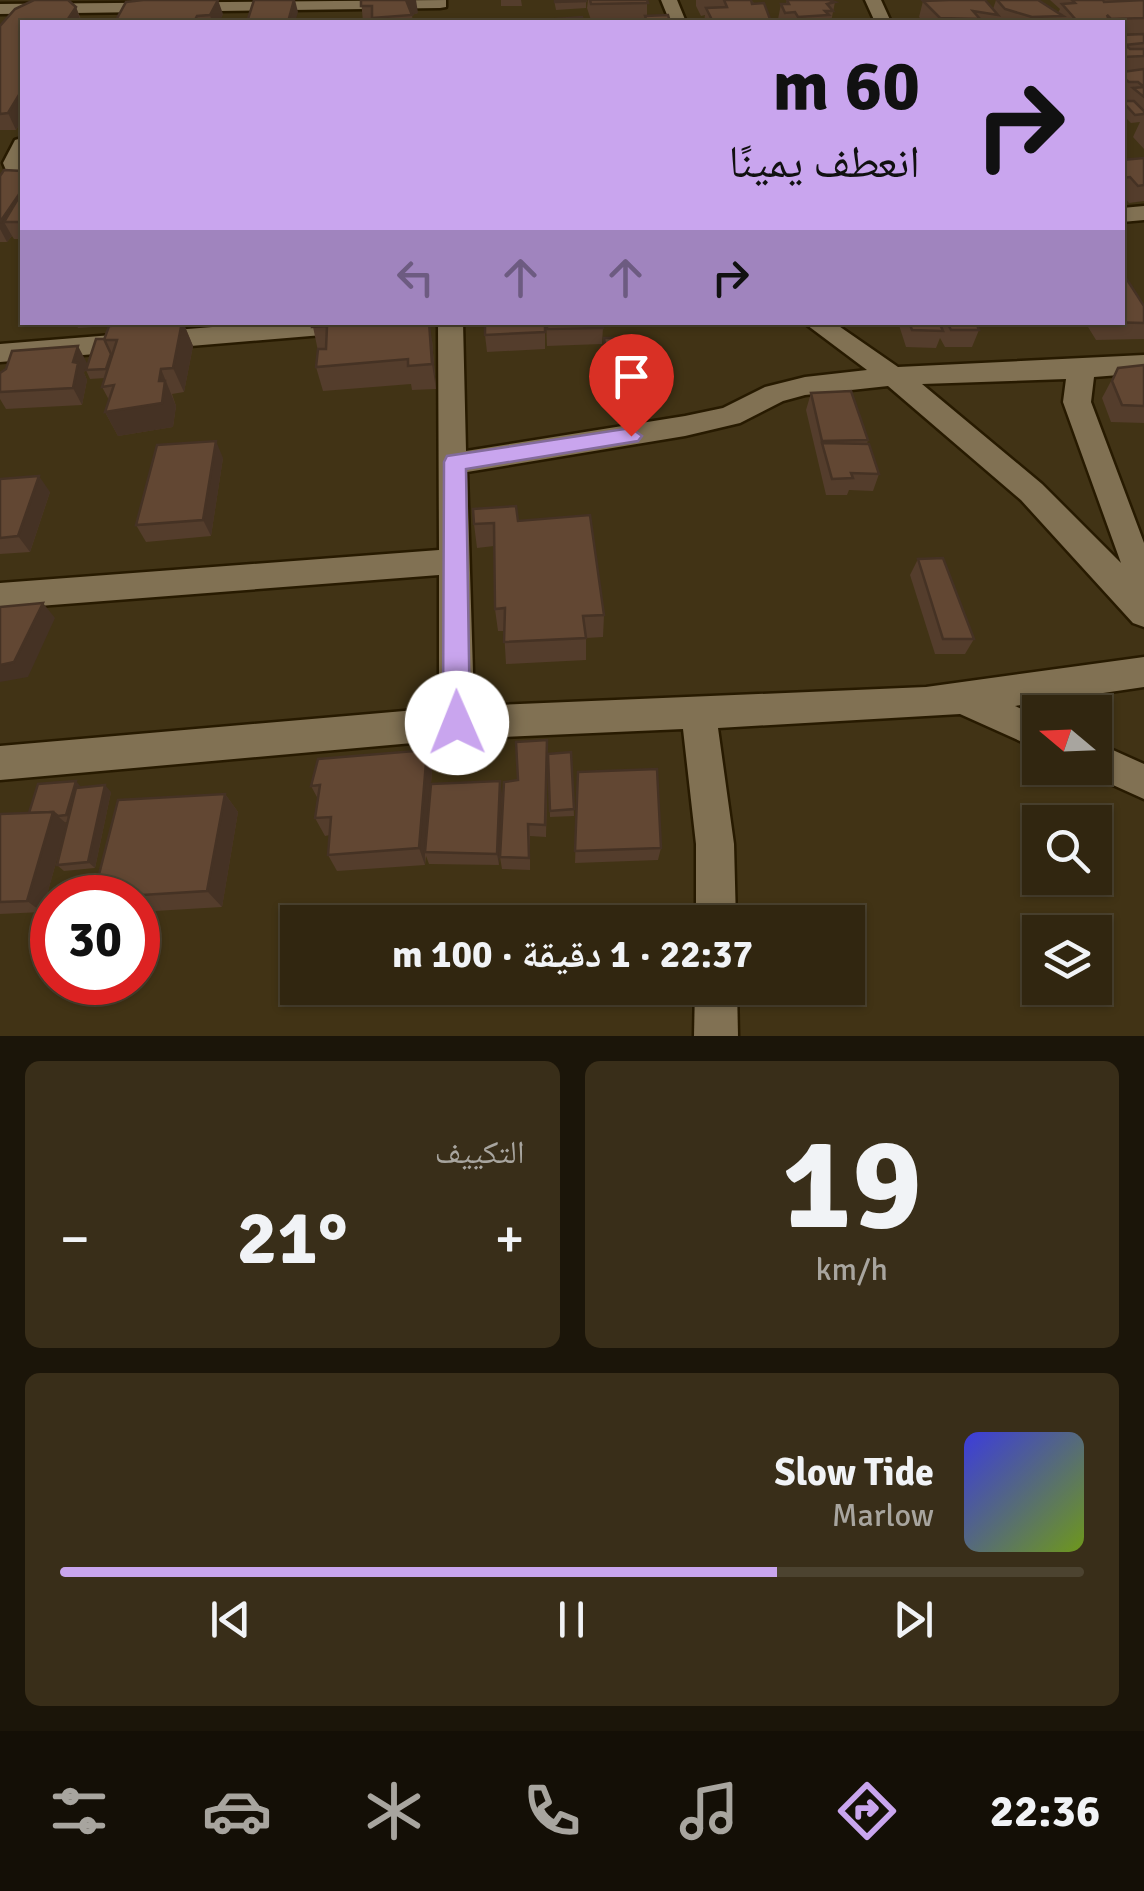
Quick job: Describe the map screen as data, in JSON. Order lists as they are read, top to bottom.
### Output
{
  "north": "left",
  "page": {
    "turn": ["60 m", "انعطف يمينًا"],
    "limit": "30",
    "trip": "22:37 · 1 دقيقة · 100 m",
    "tile": [
      ["19", "km/h"],
      "التكييف"
    ],
    "heat": ["−", "21°", "+"],
    "song": ["Slow Tide", "Marlow"],
    "tabs": "22:36"
  }
}
